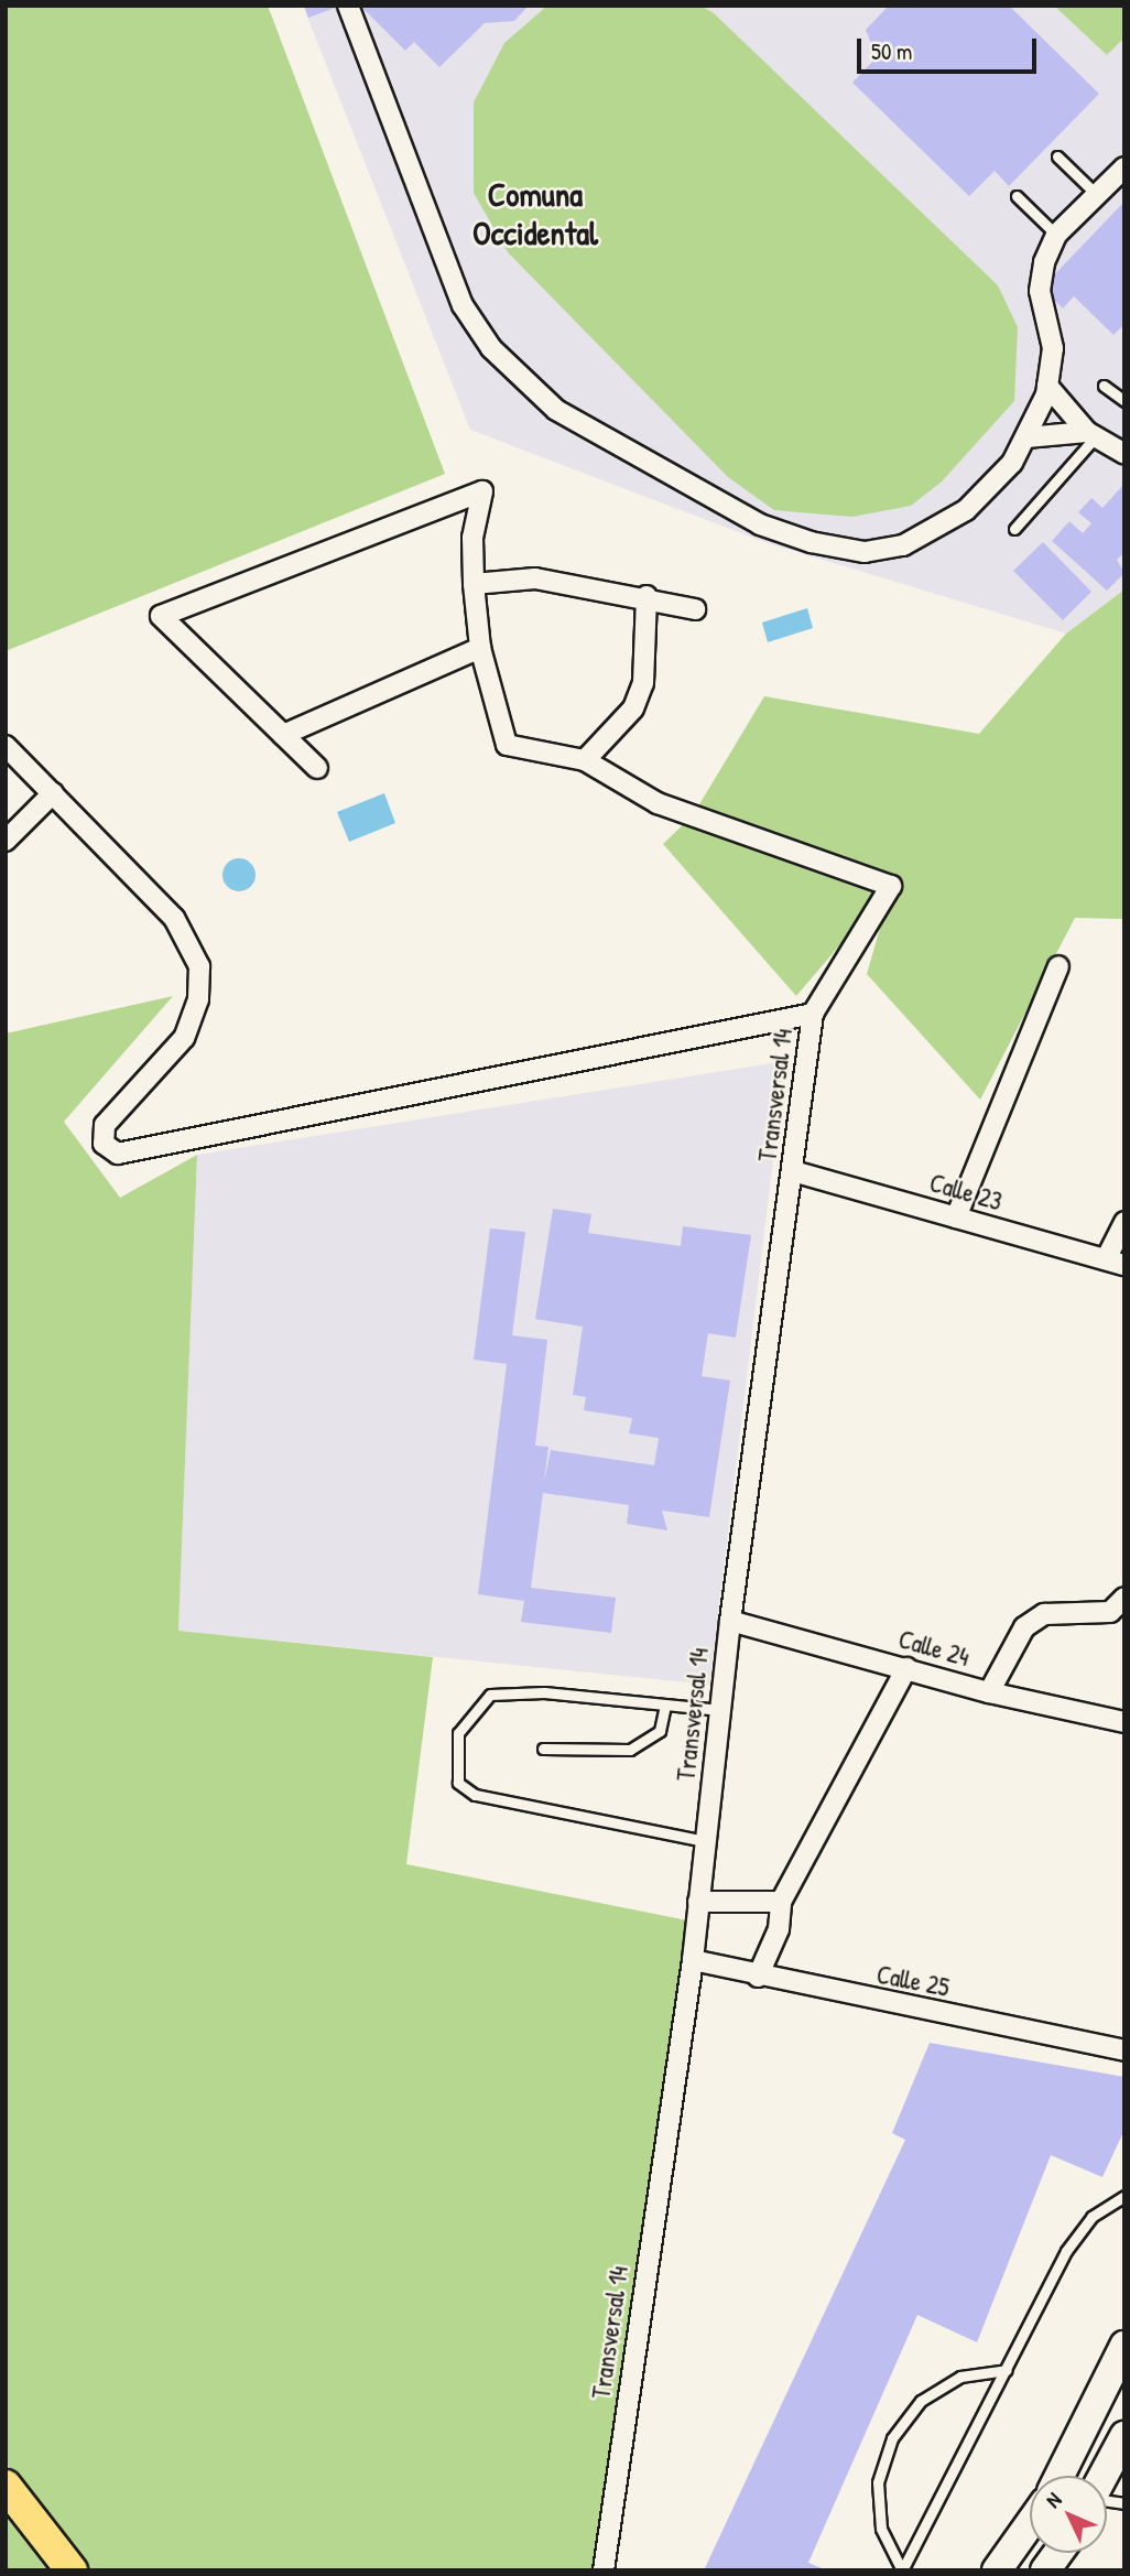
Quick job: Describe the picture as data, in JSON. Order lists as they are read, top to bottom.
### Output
{
  "streets": {
    "street": [
      "Transversal 14",
      "Calle 23",
      "Calle 24",
      "Calle 25"
    ]
  },
  "crossings": [
    ["Transversal 14", "Calle 23"],
    ["Transversal 14", "Calle 24"],
    ["Transversal 14", "Calle 25"]
  ],
  "districts": ["Comuna Occidental"],
  "scale_bar": "50 m",
  "north": "top left"
}
